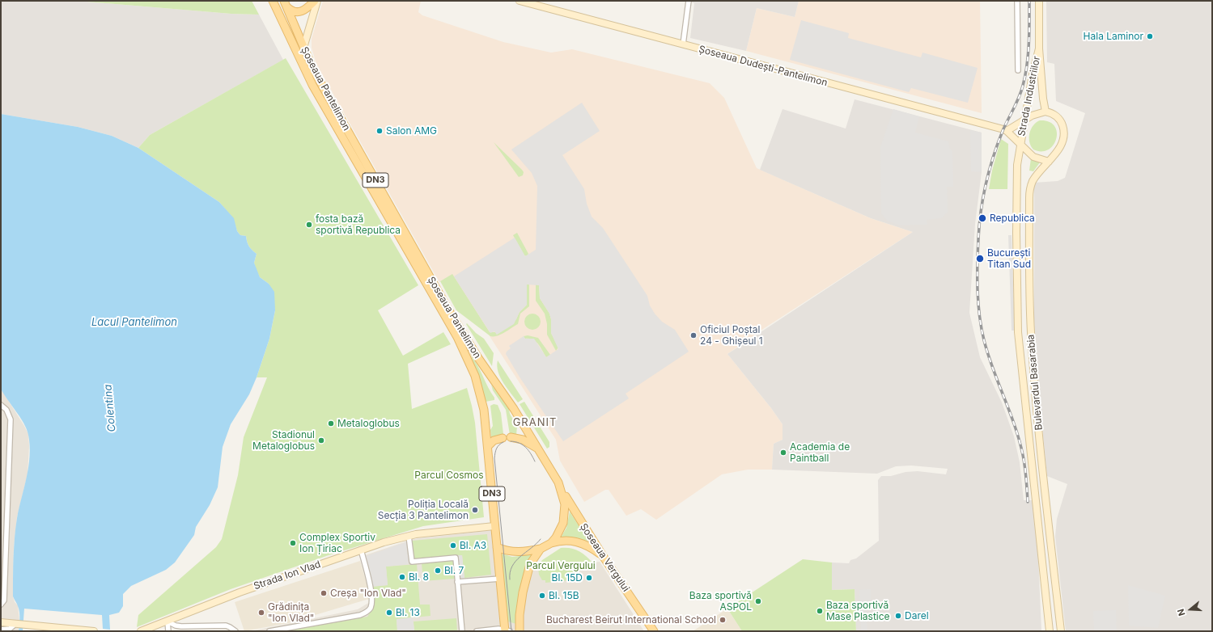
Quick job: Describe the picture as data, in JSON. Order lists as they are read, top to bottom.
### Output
{
  "streets": {
    "main road": [
      "Șoseaua Dudești-Pantelimon",
      "Șoseaua Pantelimon",
      "Strada Industriilor",
      "DN3",
      "Bulevardul Basarabia",
      "Șoseaua Vergului",
      "Strada Ion Vlad"
    ]
  },
  "crossings": [
    ["Șoseaua Pantelimon", "Șoseaua Vergului"],
    ["Șoseaua Pantelimon", "Strada Ion Vlad"],
    ["Strada Industriilor", "Bulevardul Basarabia"]
  ],
  "districts": ["GRANIT"],
  "water": ["Lacul Pantelimon", "Colentina"],
  "parks": ["Parcul Cosmos", "Parcul Vergului"],
  "places": [
    "Hala Laminor",
    "Salon AMG",
    "Republica",
    "fosta bază sportivă Republica",
    "București Titan Sud",
    "Oficiul Poștal 24 - Ghișeul 1",
    "Metaloglobus",
    "Stadionul Metaloglobus",
    "Academia de Paintball",
    "Poliția Locală Secția 3 Pantelimon",
    "Complex Sportiv Ion Țiriac",
    "Bl. A3",
    "Bl. 7",
    "Bl. 8",
    "Bl. 15D",
    "Creșa \"Ion Vlad\"",
    "Bl. 15B",
    "Baza sportivă ASPOL",
    "Baza sportivă Mase Plastice",
    "Grădinița \"Ion Vlad\"",
    "Bl. 13",
    "Darel",
    "Bucharest Beirut International School"
  ],
  "north": "left"
}
